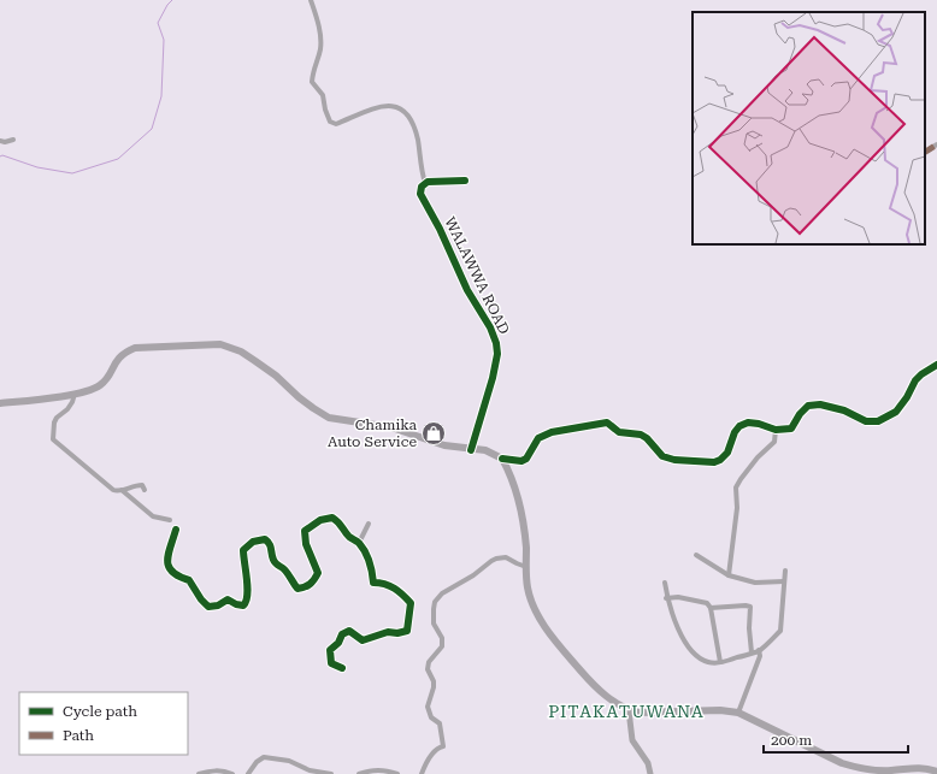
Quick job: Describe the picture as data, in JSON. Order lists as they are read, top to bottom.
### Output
{
  "streets": {
    "street": ["WALAWWA ROAD"]
  },
  "districts": ["PITAKATUWANA"],
  "places": {
    "shop": ["Chamika Auto Service"]
  },
  "legend": ["Cycle path", "Path"],
  "scale_bar": "200 m"
}
